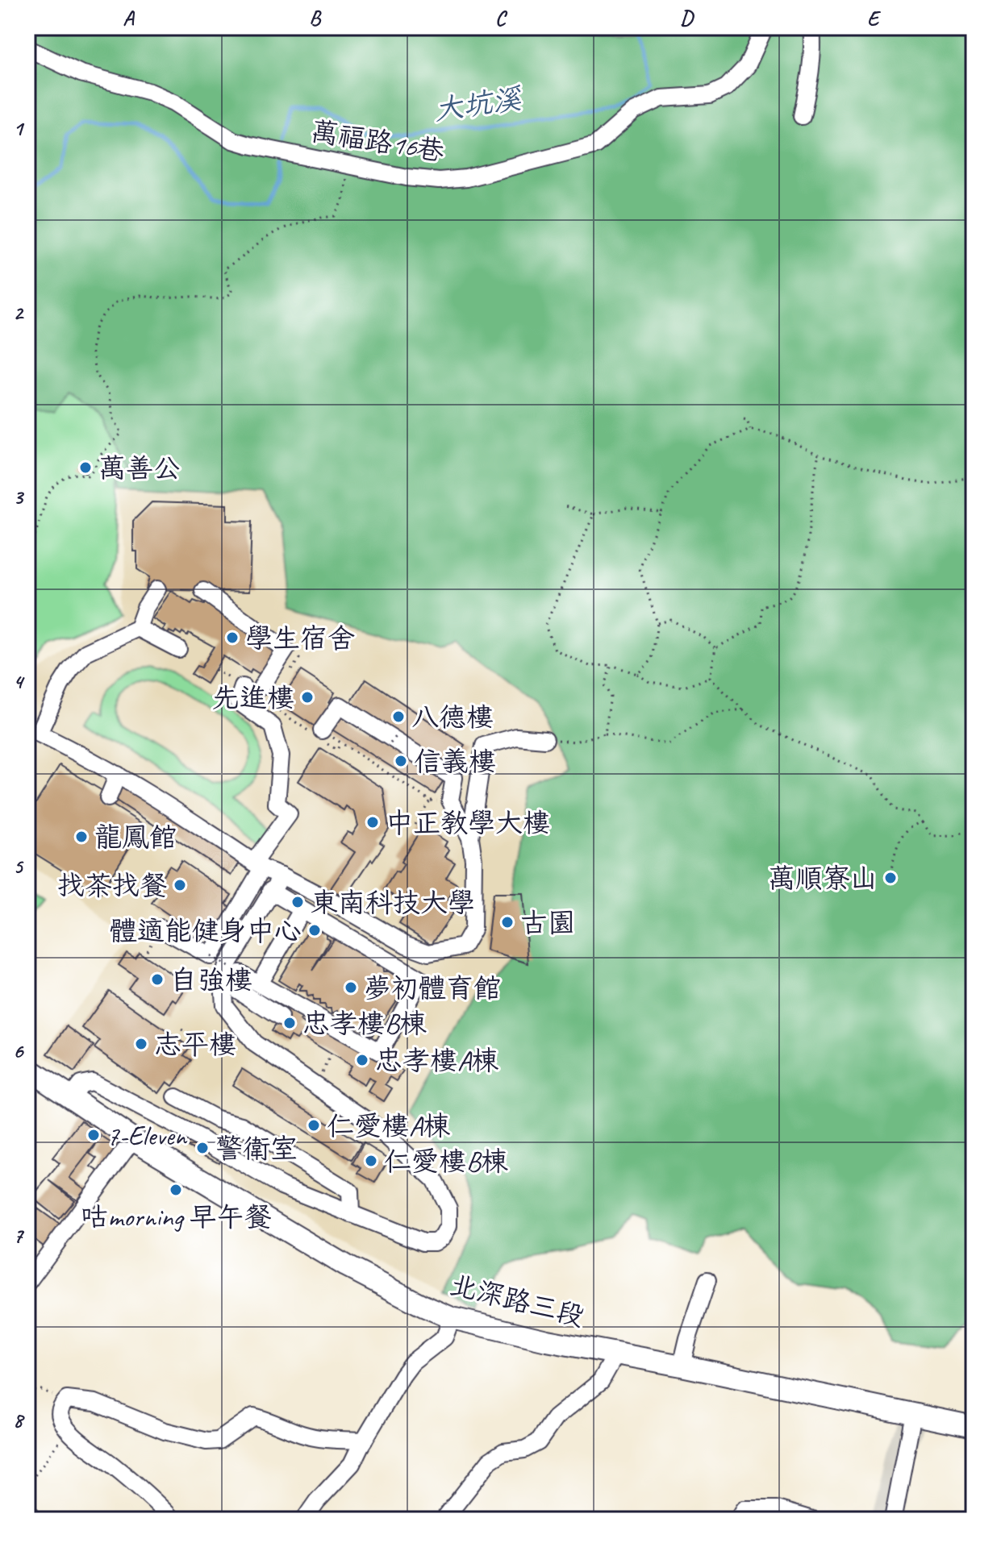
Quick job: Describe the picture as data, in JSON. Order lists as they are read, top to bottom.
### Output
{
  "streets": {
    "main road": ["北深路三段"],
    "street": ["萬福路16巷"]
  },
  "water": ["大坑溪"],
  "places": [
    "萬善公",
    "學生宿舍",
    "先進樓",
    "八德樓",
    "信義樓",
    "中正教學大樓",
    "龍鳳館",
    "萬順寮山",
    "找茶找餐",
    "東南科技大學",
    "古園",
    "體適能健身中心",
    "自強樓",
    "夢初體育館",
    "忠孝樓B棟",
    "志平樓",
    "忠孝樓A棟",
    "仁愛樓A棟",
    "7-Eleven",
    "警衛室",
    "仁愛樓B棟",
    "咕morning 早午餐"
  ],
  "grid": {
    "columns": [
      "A",
      "B",
      "C",
      "D",
      "E"
    ],
    "rows": [
      "1",
      "2",
      "3",
      "4",
      "5",
      "6",
      "7",
      "8"
    ]
  }
}
